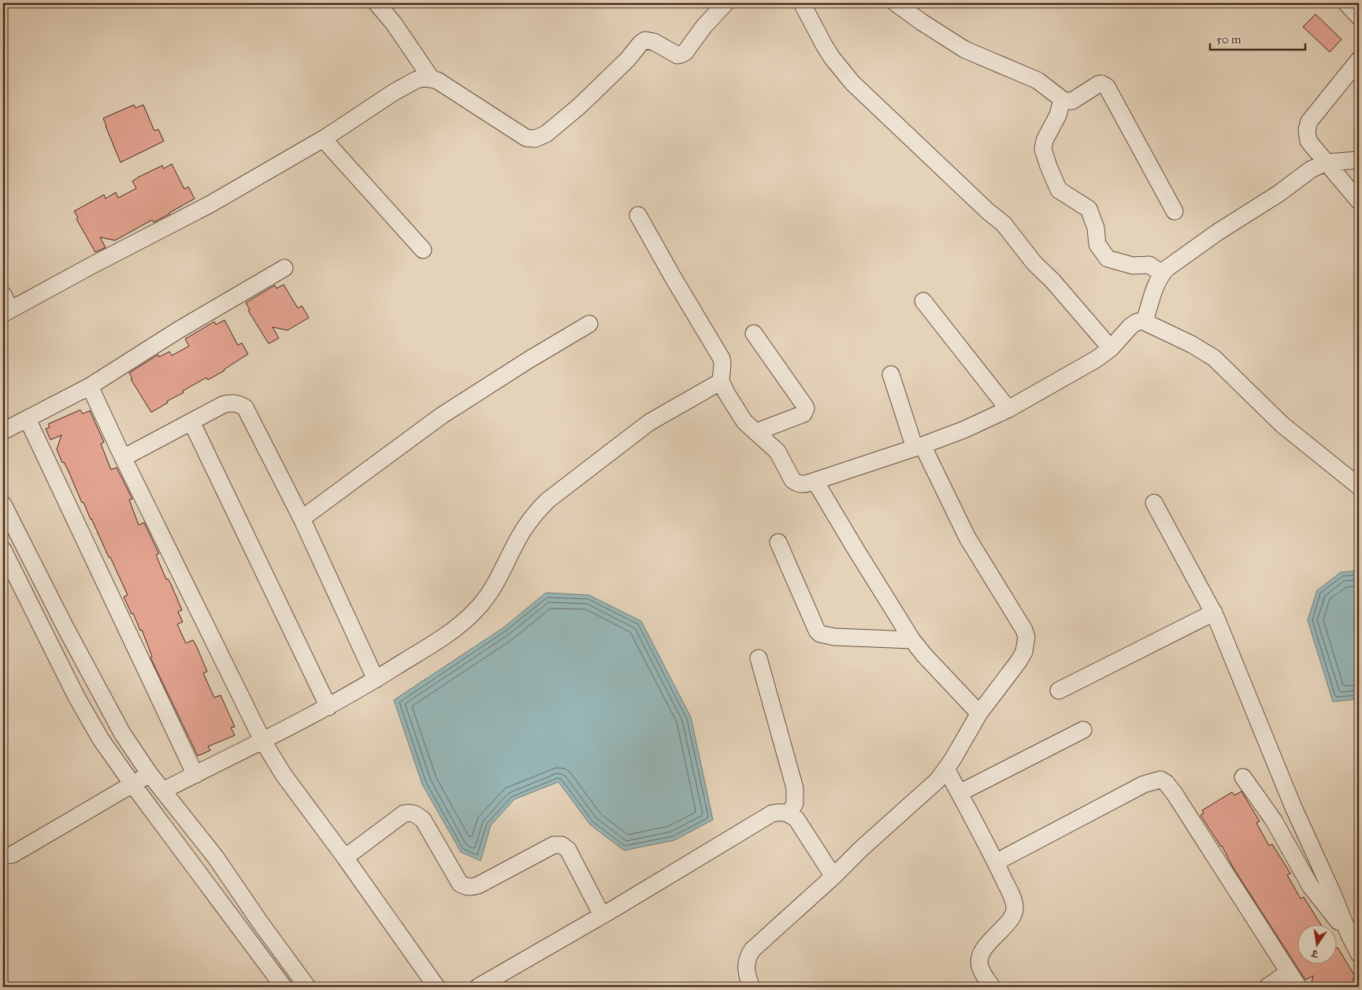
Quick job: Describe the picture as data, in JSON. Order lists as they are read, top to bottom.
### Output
{
  "scale_bar": "50 m",
  "north": "bottom"
}
